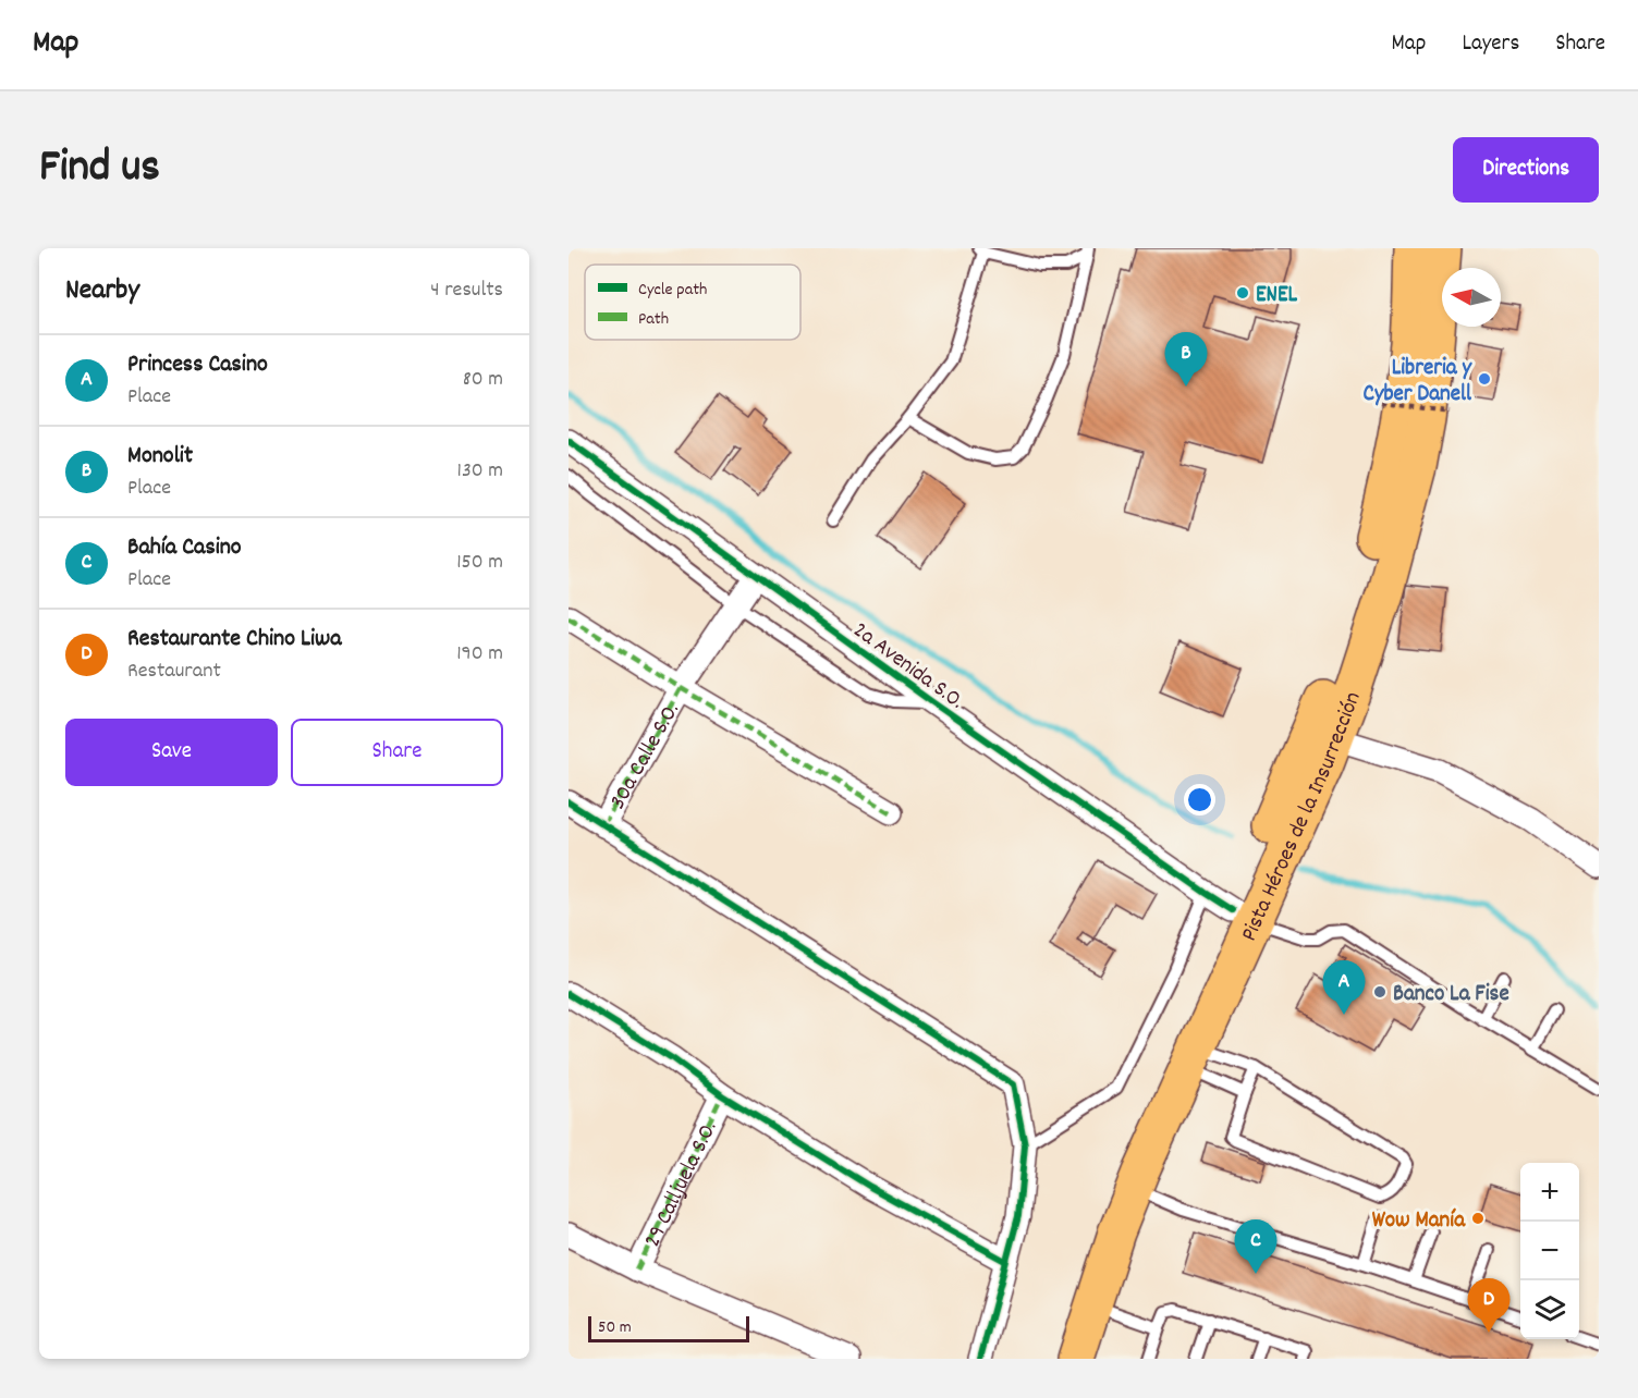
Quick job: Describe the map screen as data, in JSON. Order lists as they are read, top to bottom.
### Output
{
  "streets": {
    "main road": ["Pista Héroes de la Insurrección"],
    "street": ["2a Avenida S.O.", "30a Calle S.O.", "29 Calljuela S.O."]
  },
  "crossings": [
    ["2a Avenida S.O.", "30a Calle S.O."],
    ["2a Avenida S.O.", "Pista Héroes de la Insurrección"]
  ],
  "places": [
    "ENEL",
    "Libreria y Cyber Danell",
    "Banco La Fise",
    "Wow Manía"
  ],
  "legend": ["Cycle path", "Path"],
  "scale_bar": "50 m",
  "north": "left",
  "page": {
    "header": "Map",
    "nav": ["Map", "Layers", "Share"],
    "title": "Find us",
    "buttons": [
      "Directions",
      ["Save", "Share"]
    ],
    "heading": ["Nearby", "4 results"],
    "pins": [
      "B",
      "A",
      "C",
      "D"
    ],
    "list": [
      {
        "mark": "A",
        "name": "Princess Casino",
        "note": "Place",
        "value": "80 m"
      },
      {
        "mark": "B",
        "name": "Monolit",
        "note": "Place",
        "value": "130 m"
      },
      {
        "mark": "C",
        "name": "Bahía Casino",
        "note": "Place",
        "value": "150 m"
      },
      {
        "mark": "D",
        "name": "Restaurante Chino Liwa",
        "note": "Restaurant",
        "value": "190 m"
      }
    ],
    "map_buttons": ["+", "−"],
    "scale": "50 m"
  }
}
